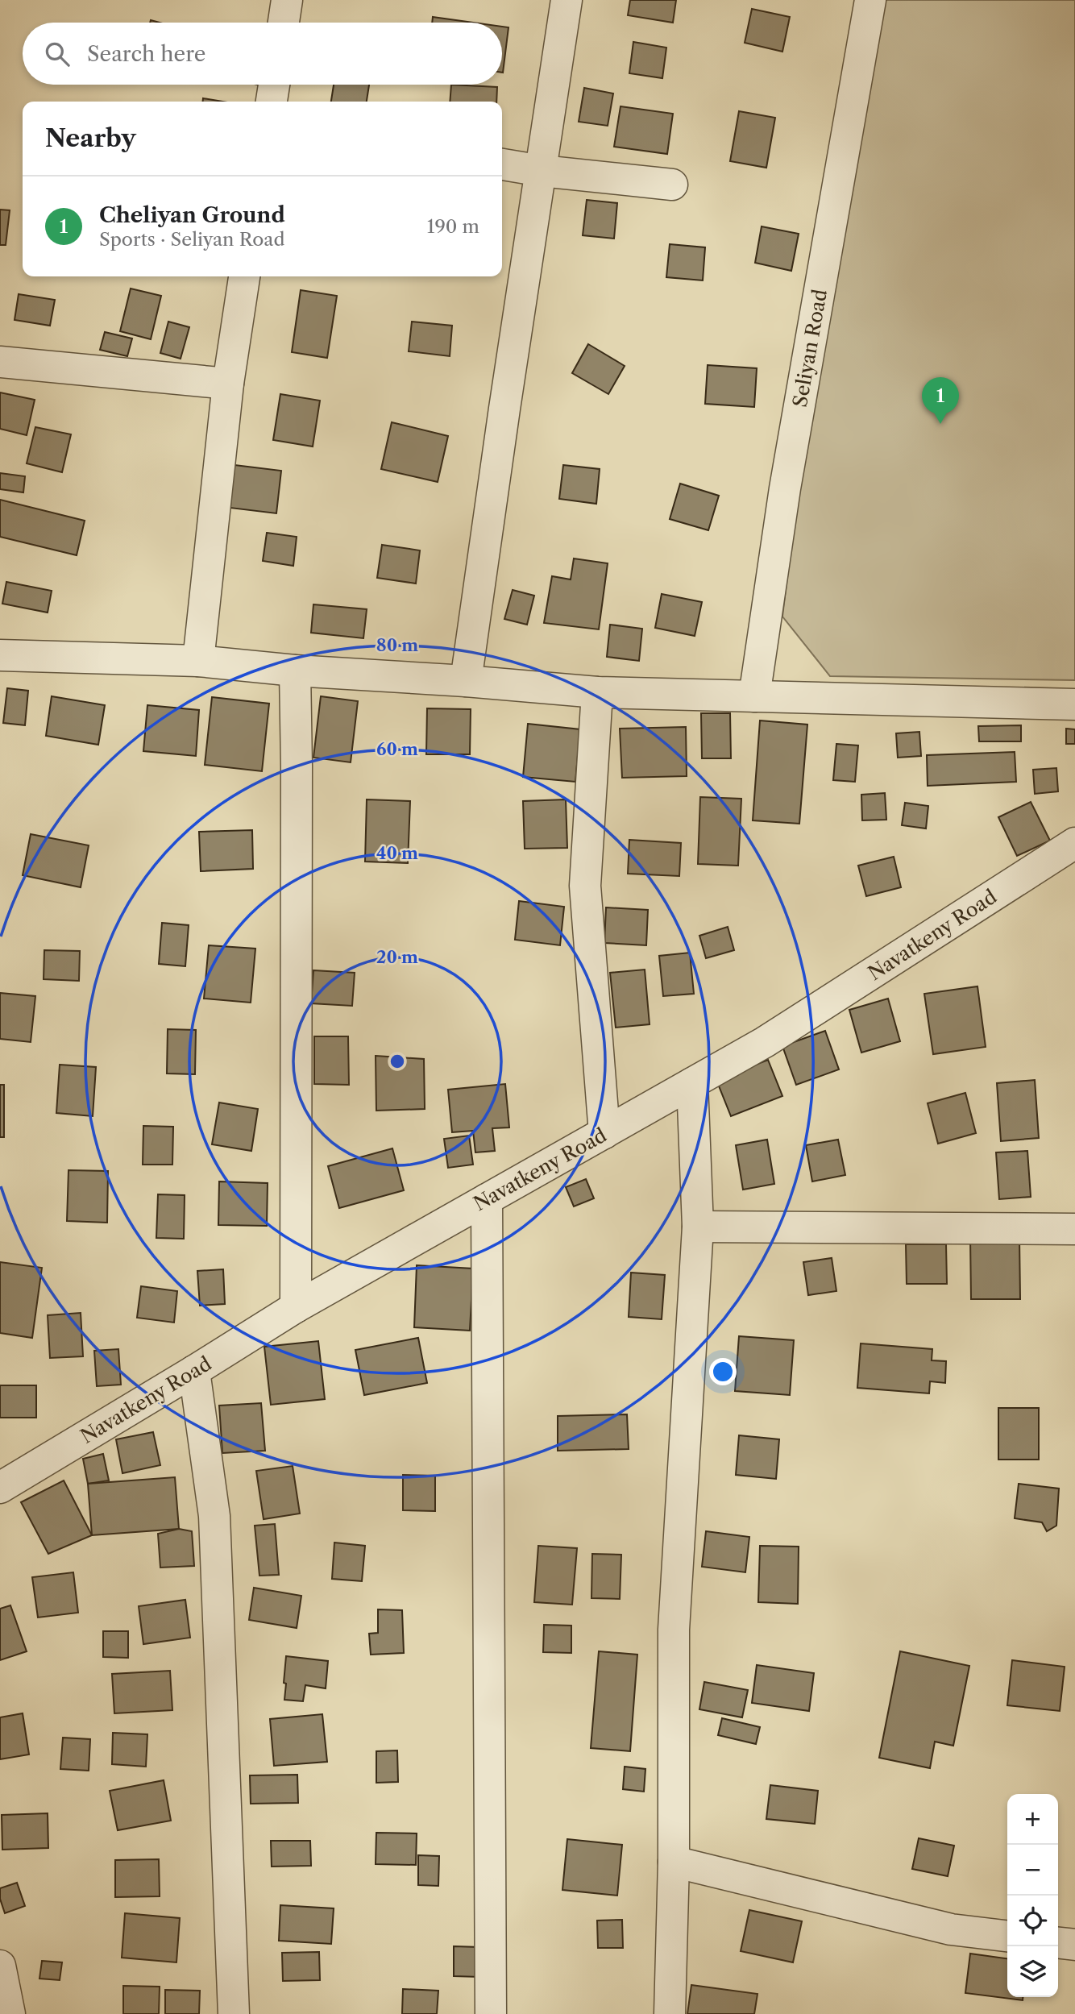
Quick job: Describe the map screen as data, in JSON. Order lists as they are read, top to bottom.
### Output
{
  "streets": {
    "street": ["Seliyan Road", "Navatkeny Road"]
  },
  "page": {
    "search": "Search here",
    "heading": "Nearby",
    "list": [
      {
        "mark": "1",
        "name": "Cheliyan Ground",
        "note": "Sports · Seliyan Road",
        "value": "190 m"
      }
    ],
    "pins": "1",
    "map_buttons": ["+", "−"]
  },
  "rings": [
    "80 m",
    "60 m",
    "40 m",
    "20 m"
  ]
}
